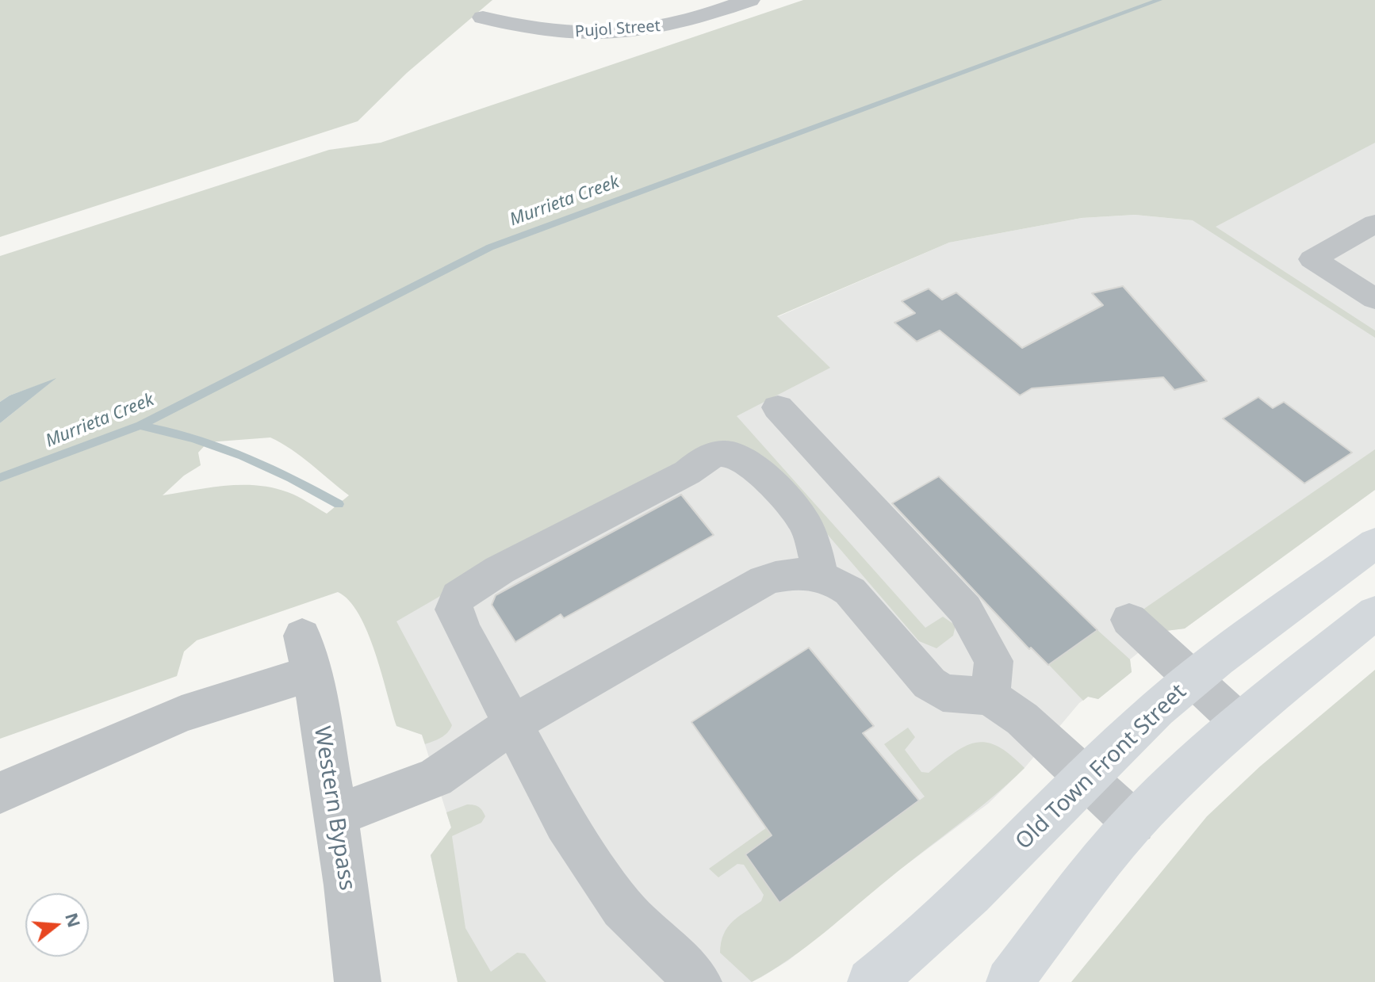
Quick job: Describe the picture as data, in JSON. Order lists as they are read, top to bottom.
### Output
{
  "streets": {
    "main road": ["Old Town Front Street"],
    "street": ["Pujol Street", "Western Bypass"]
  },
  "water": ["Murrieta Creek"],
  "north": "right"
}
